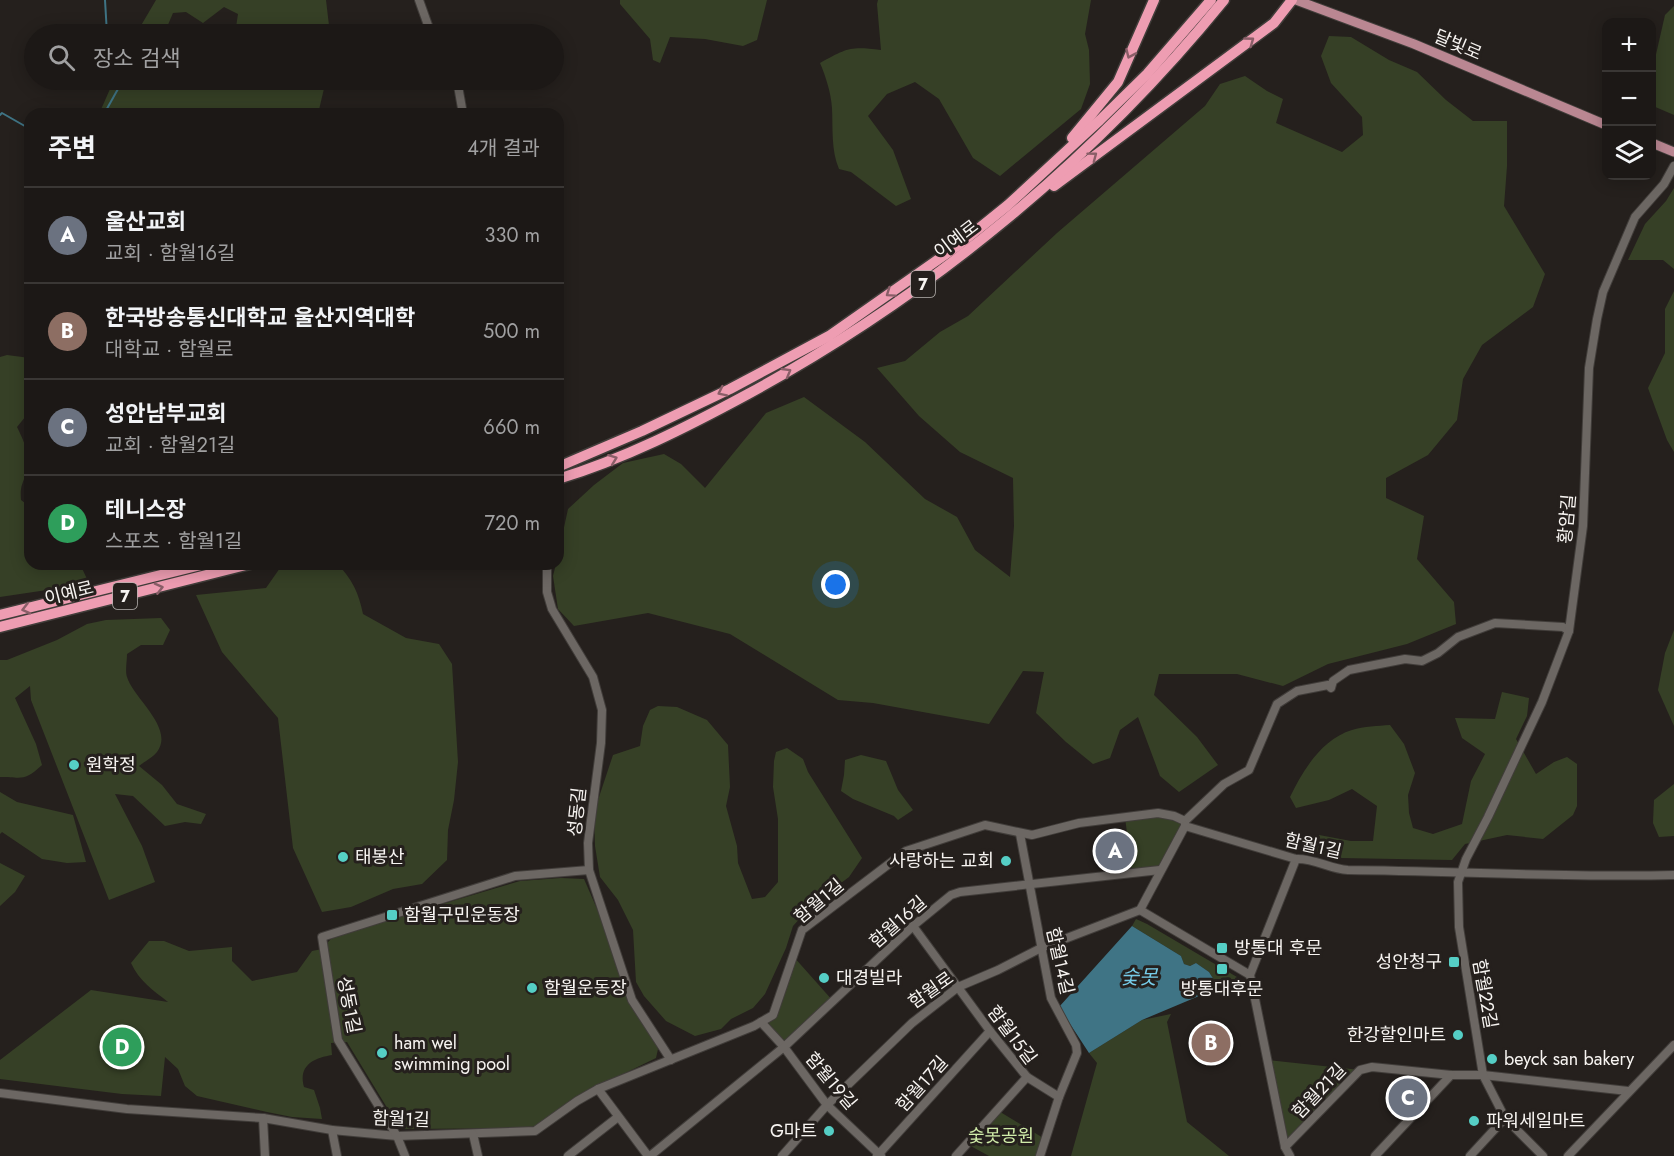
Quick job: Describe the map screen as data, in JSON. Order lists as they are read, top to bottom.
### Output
{
  "streets": {
    "highway": ["이예로", "7"],
    "main road": ["달빛로"],
    "street": [
      "황암길",
      "성동길",
      "함월1길",
      "함월16길",
      "함월14길",
      "함월로",
      "함월22길",
      "성동1길",
      "함월15길",
      "함월19길",
      "함월17길",
      "함월21길"
    ]
  },
  "crossings": [
    ["황암길", "함월1길"],
    ["황암길", "함월22길"],
    ["성동길", "함월1길"],
    ["성동길", "성동1길"],
    ["함월1길", "함월14길"],
    ["함월1길", "함월22길"],
    ["함월1길", "성동1길"],
    ["함월1길", "함월19길"],
    ["함월16길", "함월14길"],
    ["함월16길", "함월15길"],
    ["함월16길", "함월19길"],
    ["함월14길", "함월로"],
    ["함월로", "함월15길"],
    ["함월로", "함월19길"],
    ["함월22길", "함월21길"],
    ["함월15길", "함월17길"],
    ["함월19길", "함월17길"]
  ],
  "water": ["숯못"],
  "parks": ["숯못공원"],
  "places": {
    "other": [
      "원학정",
      "태봉산",
      "사랑하는 교회",
      "대경빌라",
      "함월운동장",
      "한강할인마트",
      "ham wel swimming pool",
      "beyck san bakery",
      "파워세일마트",
      "G마트"
    ],
    "transit": [
      "함월구민운동장",
      "방통대 후문",
      "성안청구",
      "방통대후문"
    ]
  },
  "page": {
    "map_buttons": ["+", "−"],
    "search": "장소 검색",
    "heading": ["주변", "4개 결과"],
    "list": [
      {
        "mark": "A",
        "name": "울산교회",
        "note": "교회 · 함월16길",
        "value": "330 m"
      },
      {
        "mark": "B",
        "name": "한국방송통신대학교 울산지역대학",
        "note": "대학교 · 함월로",
        "value": "500 m"
      },
      {
        "mark": "C",
        "name": "성안남부교회",
        "note": "교회 · 함월21길",
        "value": "660 m"
      },
      {
        "mark": "D",
        "name": "테니스장",
        "note": "스포츠 · 함월1길",
        "value": "720 m"
      }
    ],
    "pins": [
      "A",
      "B",
      "D",
      "C"
    ]
  }
}
